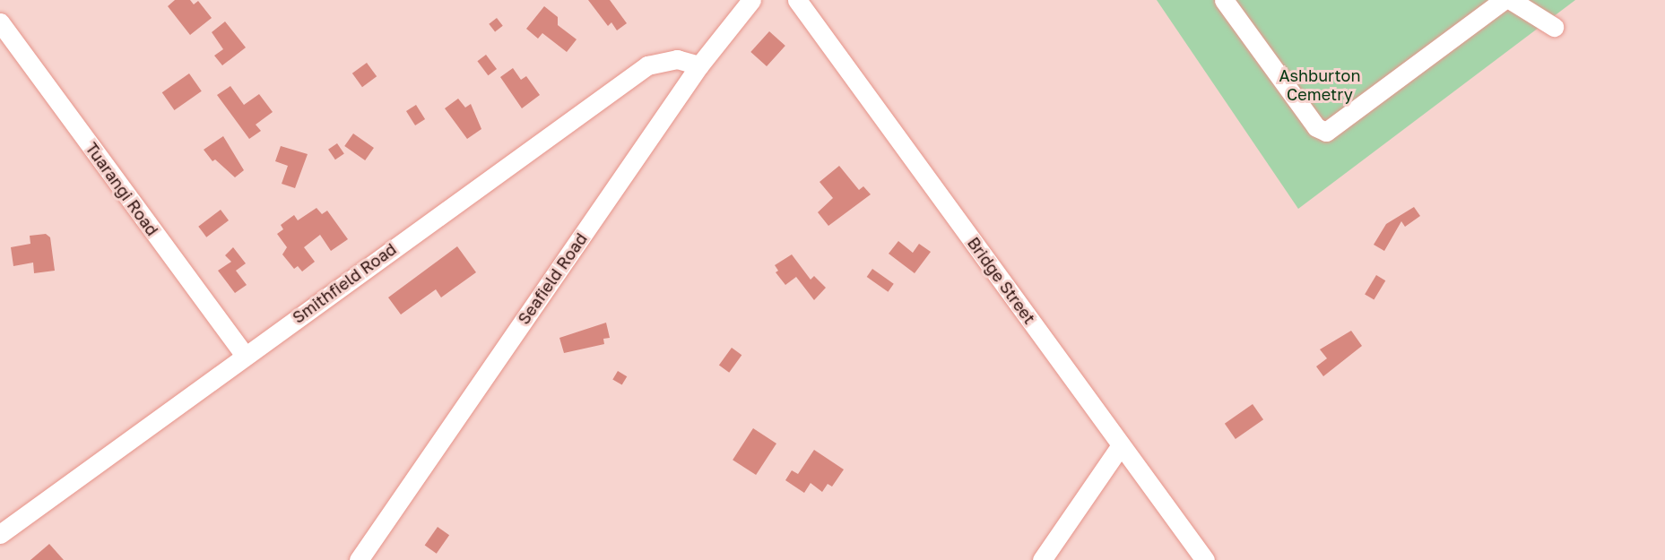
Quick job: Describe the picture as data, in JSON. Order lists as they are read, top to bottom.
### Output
{
  "streets": {
    "street": [
      "Tuarangi Road",
      "Seafield Road",
      "Bridge Street",
      "Smithfield Road"
    ]
  },
  "crossings": [
    ["Tuarangi Road", "Smithfield Road"],
    ["Seafield Road", "Smithfield Road"]
  ],
  "parks": ["Ashburton Cemetry"]
}
